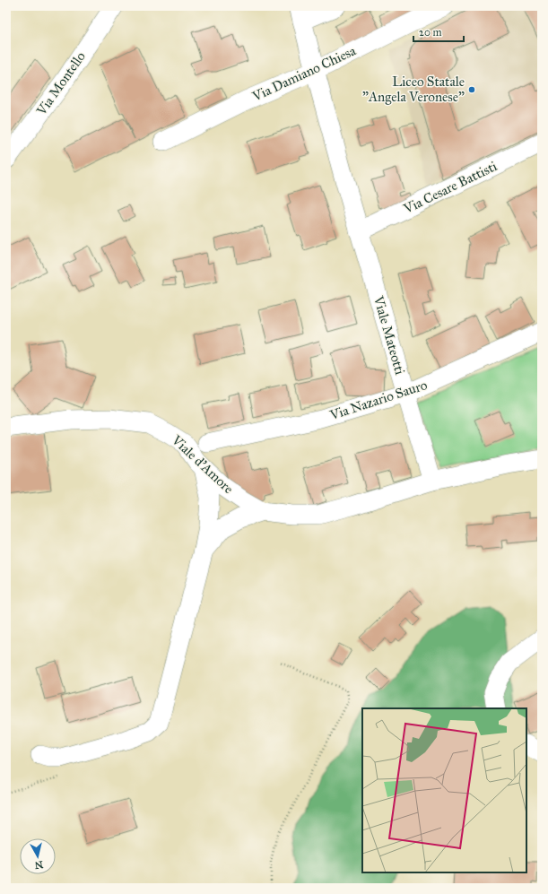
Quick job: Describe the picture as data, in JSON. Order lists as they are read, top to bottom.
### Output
{
  "streets": {
    "street": [
      "Via Damiano Chiesa",
      "Via Montello",
      "Via Cesare Battisti",
      "Viale Mateotti",
      "Via Nazario Sauro",
      "Viale d'Amore"
    ]
  },
  "crossings": [
    ["Via Damiano Chiesa", "Viale Mateotti"],
    ["Via Cesare Battisti", "Viale Mateotti"],
    ["Viale Mateotti", "Via Nazario Sauro"],
    ["Viale Mateotti", "Viale d'Amore"]
  ],
  "places": ["Liceo Statale \"Angela Veronese\""],
  "scale_bar": "20 m",
  "north": "bottom"
}
